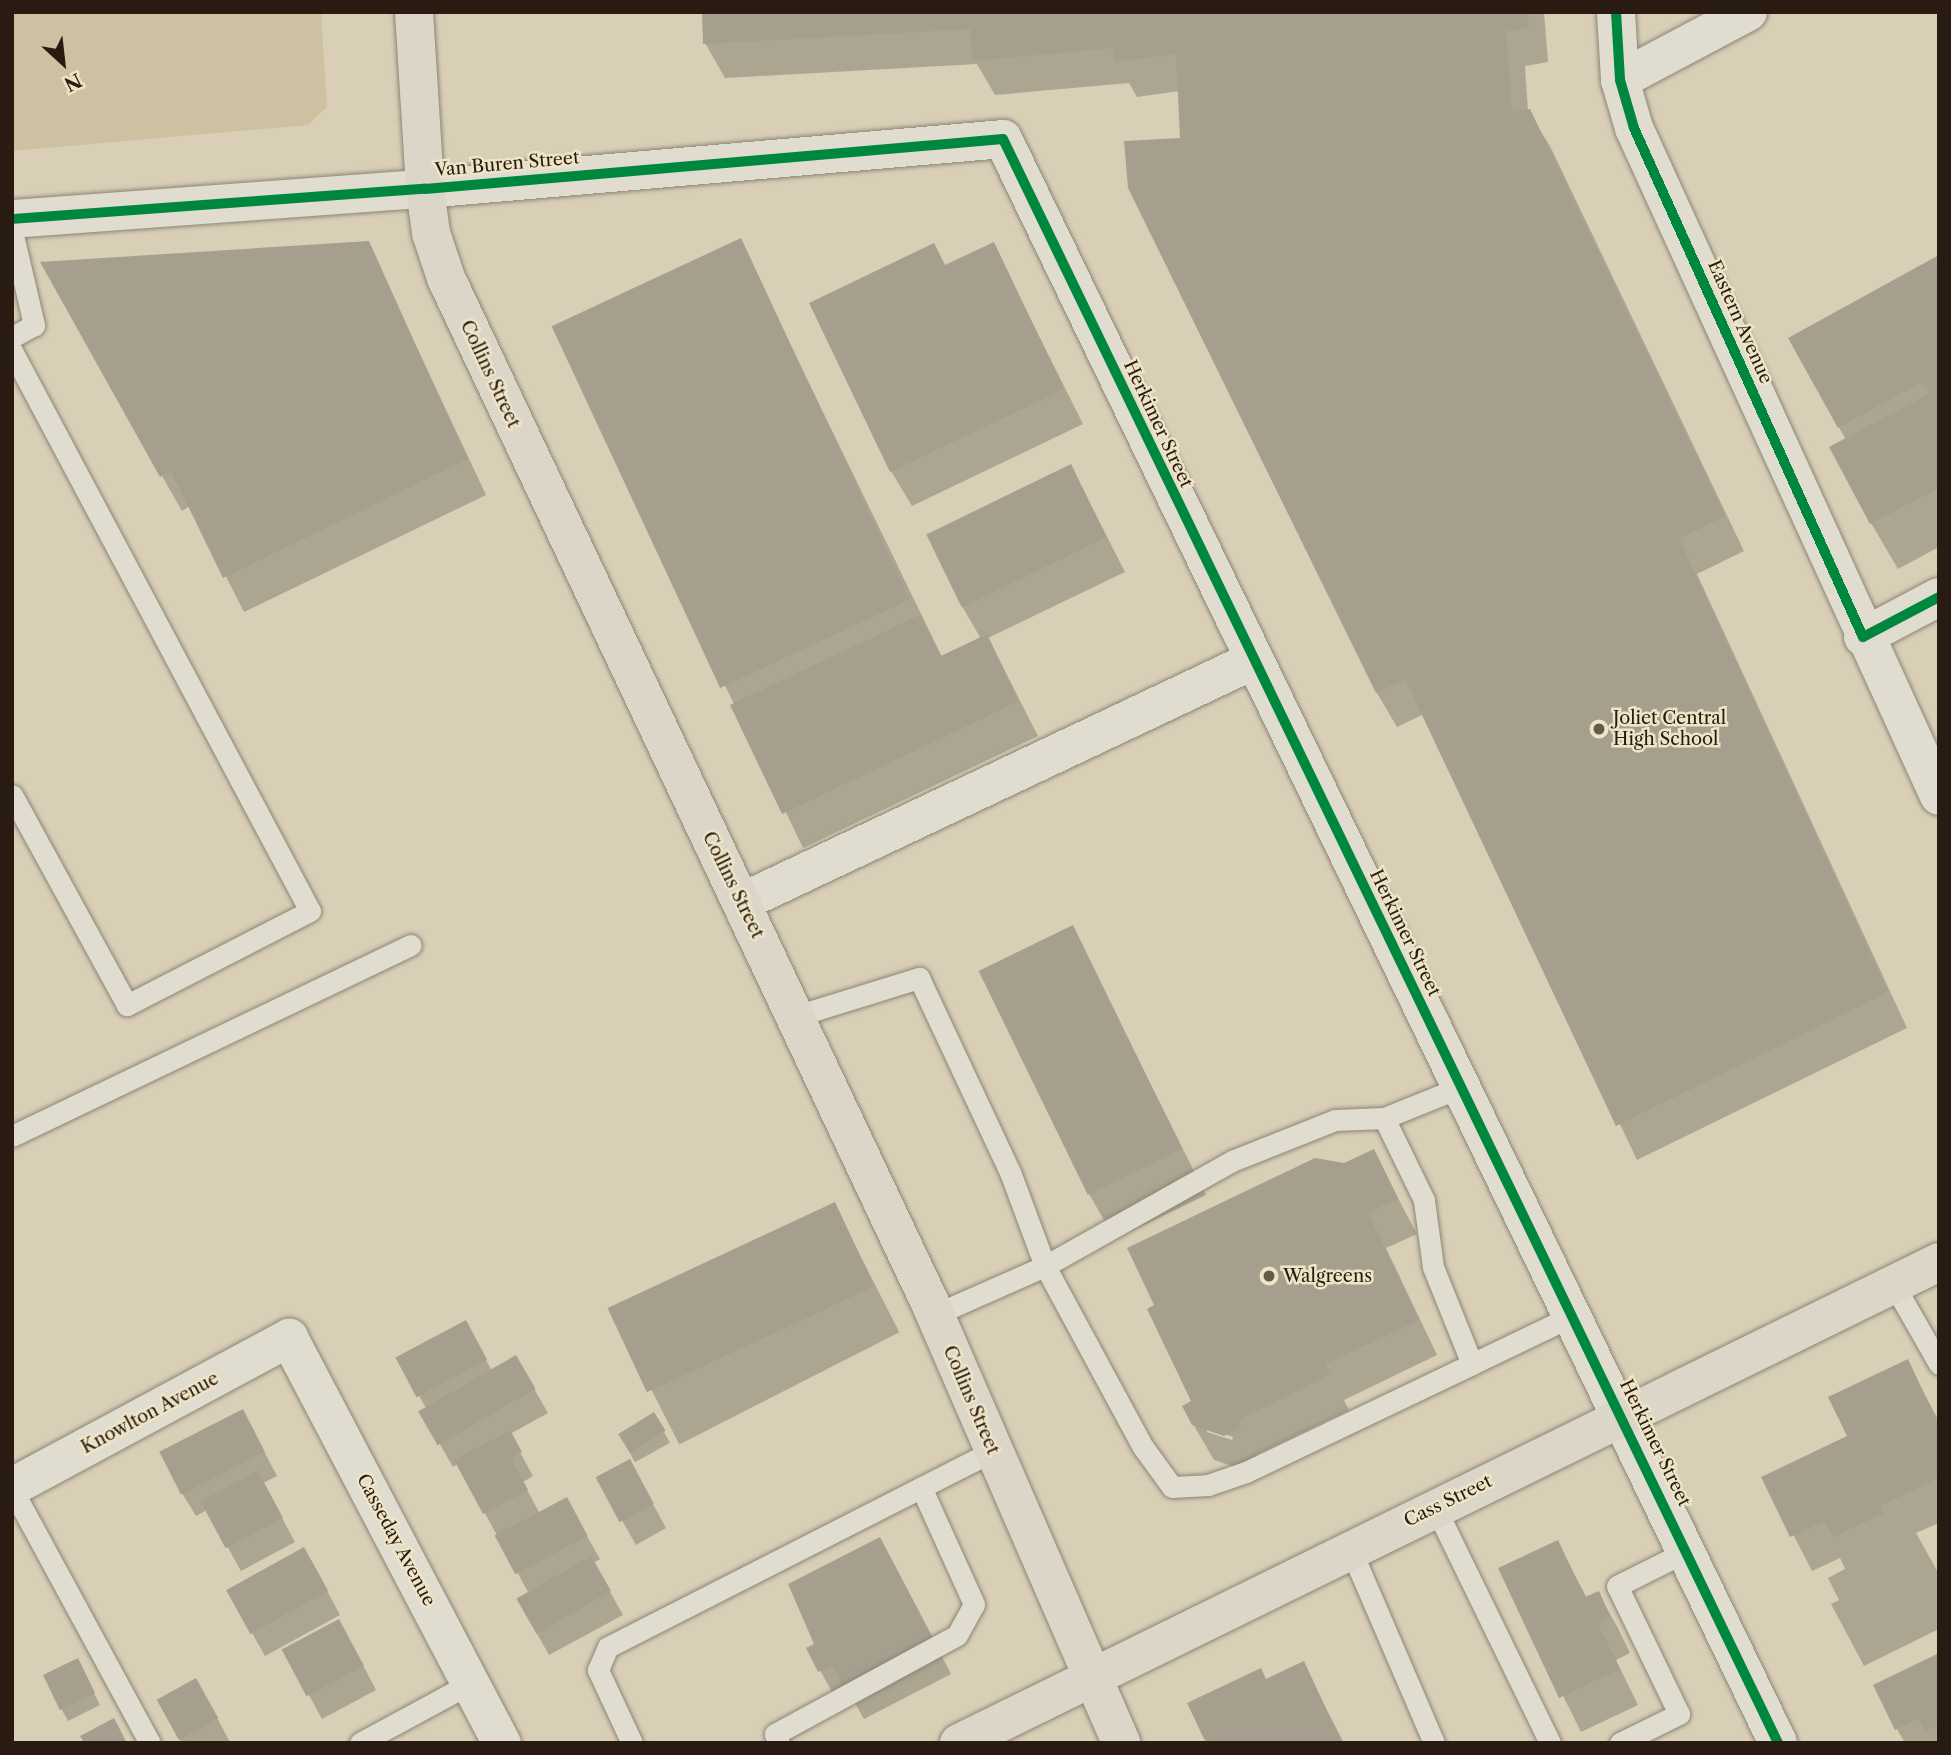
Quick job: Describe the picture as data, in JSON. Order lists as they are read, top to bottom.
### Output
{
  "streets": {
    "main road": ["Collins Street", "Cass Street"],
    "street": [
      "Van Buren Street",
      "Eastern Avenue",
      "Herkimer Street",
      "Knowlton Avenue",
      "Casseday Avenue"
    ]
  },
  "crossings": [
    ["Van Buren Street", "Collins Street"],
    ["Van Buren Street", "Herkimer Street"],
    ["Collins Street", "Cass Street"],
    ["Herkimer Street", "Cass Street"],
    ["Knowlton Avenue", "Casseday Avenue"]
  ],
  "places": ["Joliet Central High School", "Walgreens"],
  "north": "bottom right"
}
